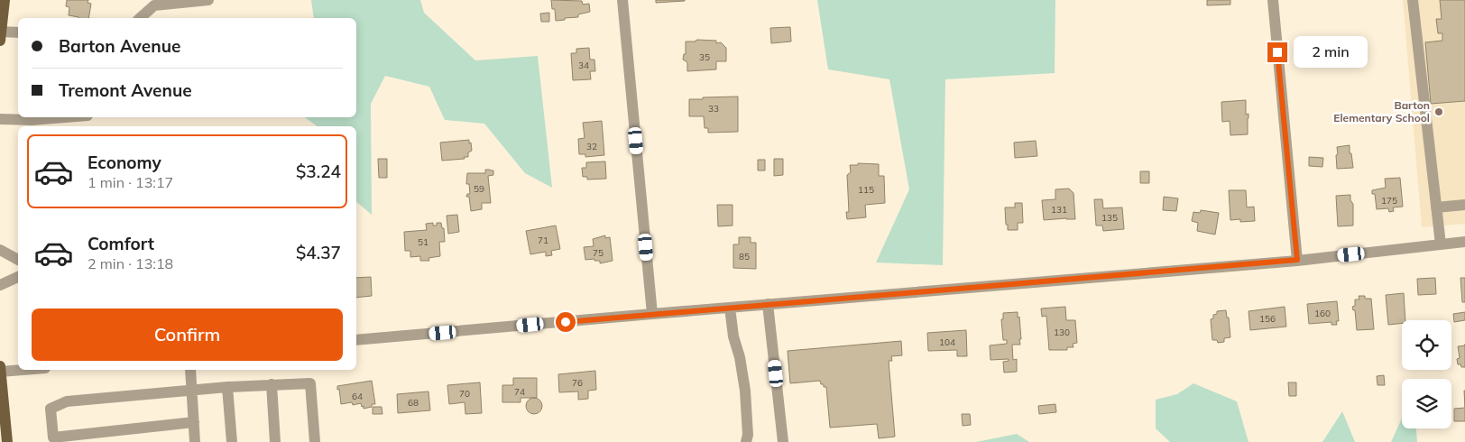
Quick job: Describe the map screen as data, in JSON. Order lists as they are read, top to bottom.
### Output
{
  "places": ["Barton Elementary School"],
  "house_numbers": [
    "35",
    "34",
    "33",
    "32",
    "59",
    "115",
    "175",
    "131",
    "135",
    "71",
    "51",
    "75",
    "85",
    "160",
    "156",
    "130",
    "104",
    "76",
    "74",
    "70",
    "64",
    "68"
  ],
  "page": {
    "banner": ["Barton Avenue", "Tremont Avenue"],
    "bubble": "2 min",
    "list": [
      {
        "name": "Economy",
        "note": "1 min · 13:17",
        "value": "$3.24"
      },
      {
        "name": "Comfort",
        "note": "2 min · 13:18",
        "value": "$4.37"
      }
    ],
    "buttons": "Confirm"
  }
}
